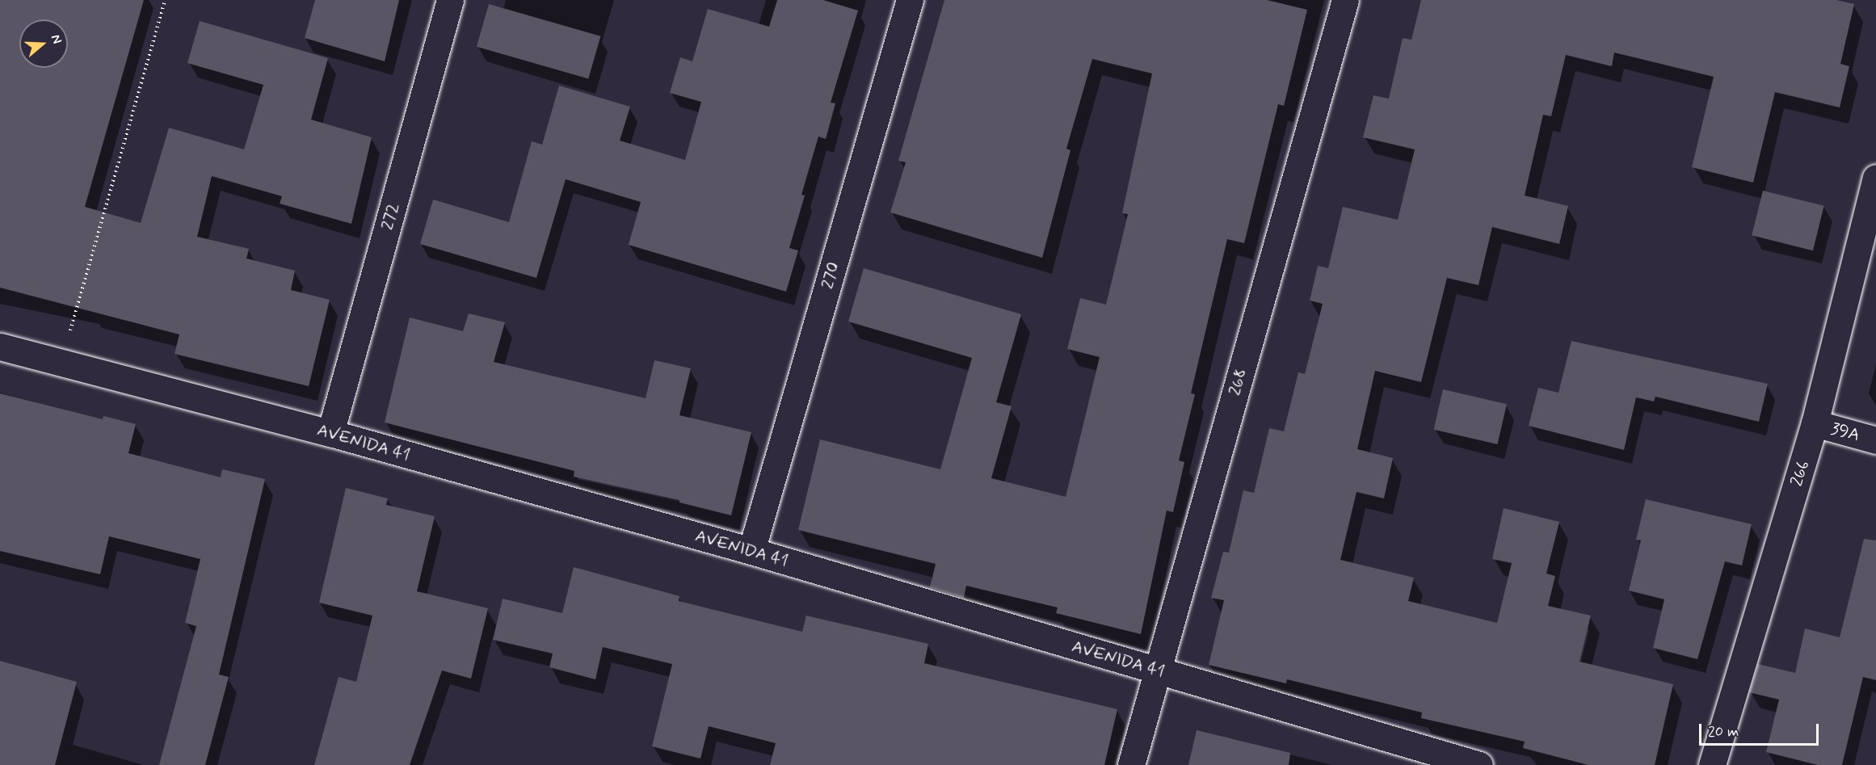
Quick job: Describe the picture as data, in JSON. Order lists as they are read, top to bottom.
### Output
{
  "streets": {
    "street": [
      "272",
      "270",
      "268",
      "39A",
      "AVENIDA 41",
      "266"
    ]
  },
  "crossings": [
    ["272", "AVENIDA 41"],
    ["270", "AVENIDA 41"],
    ["268", "AVENIDA 41"],
    ["39A", "266"]
  ],
  "scale_bar": "20 m",
  "north": "right"
}
